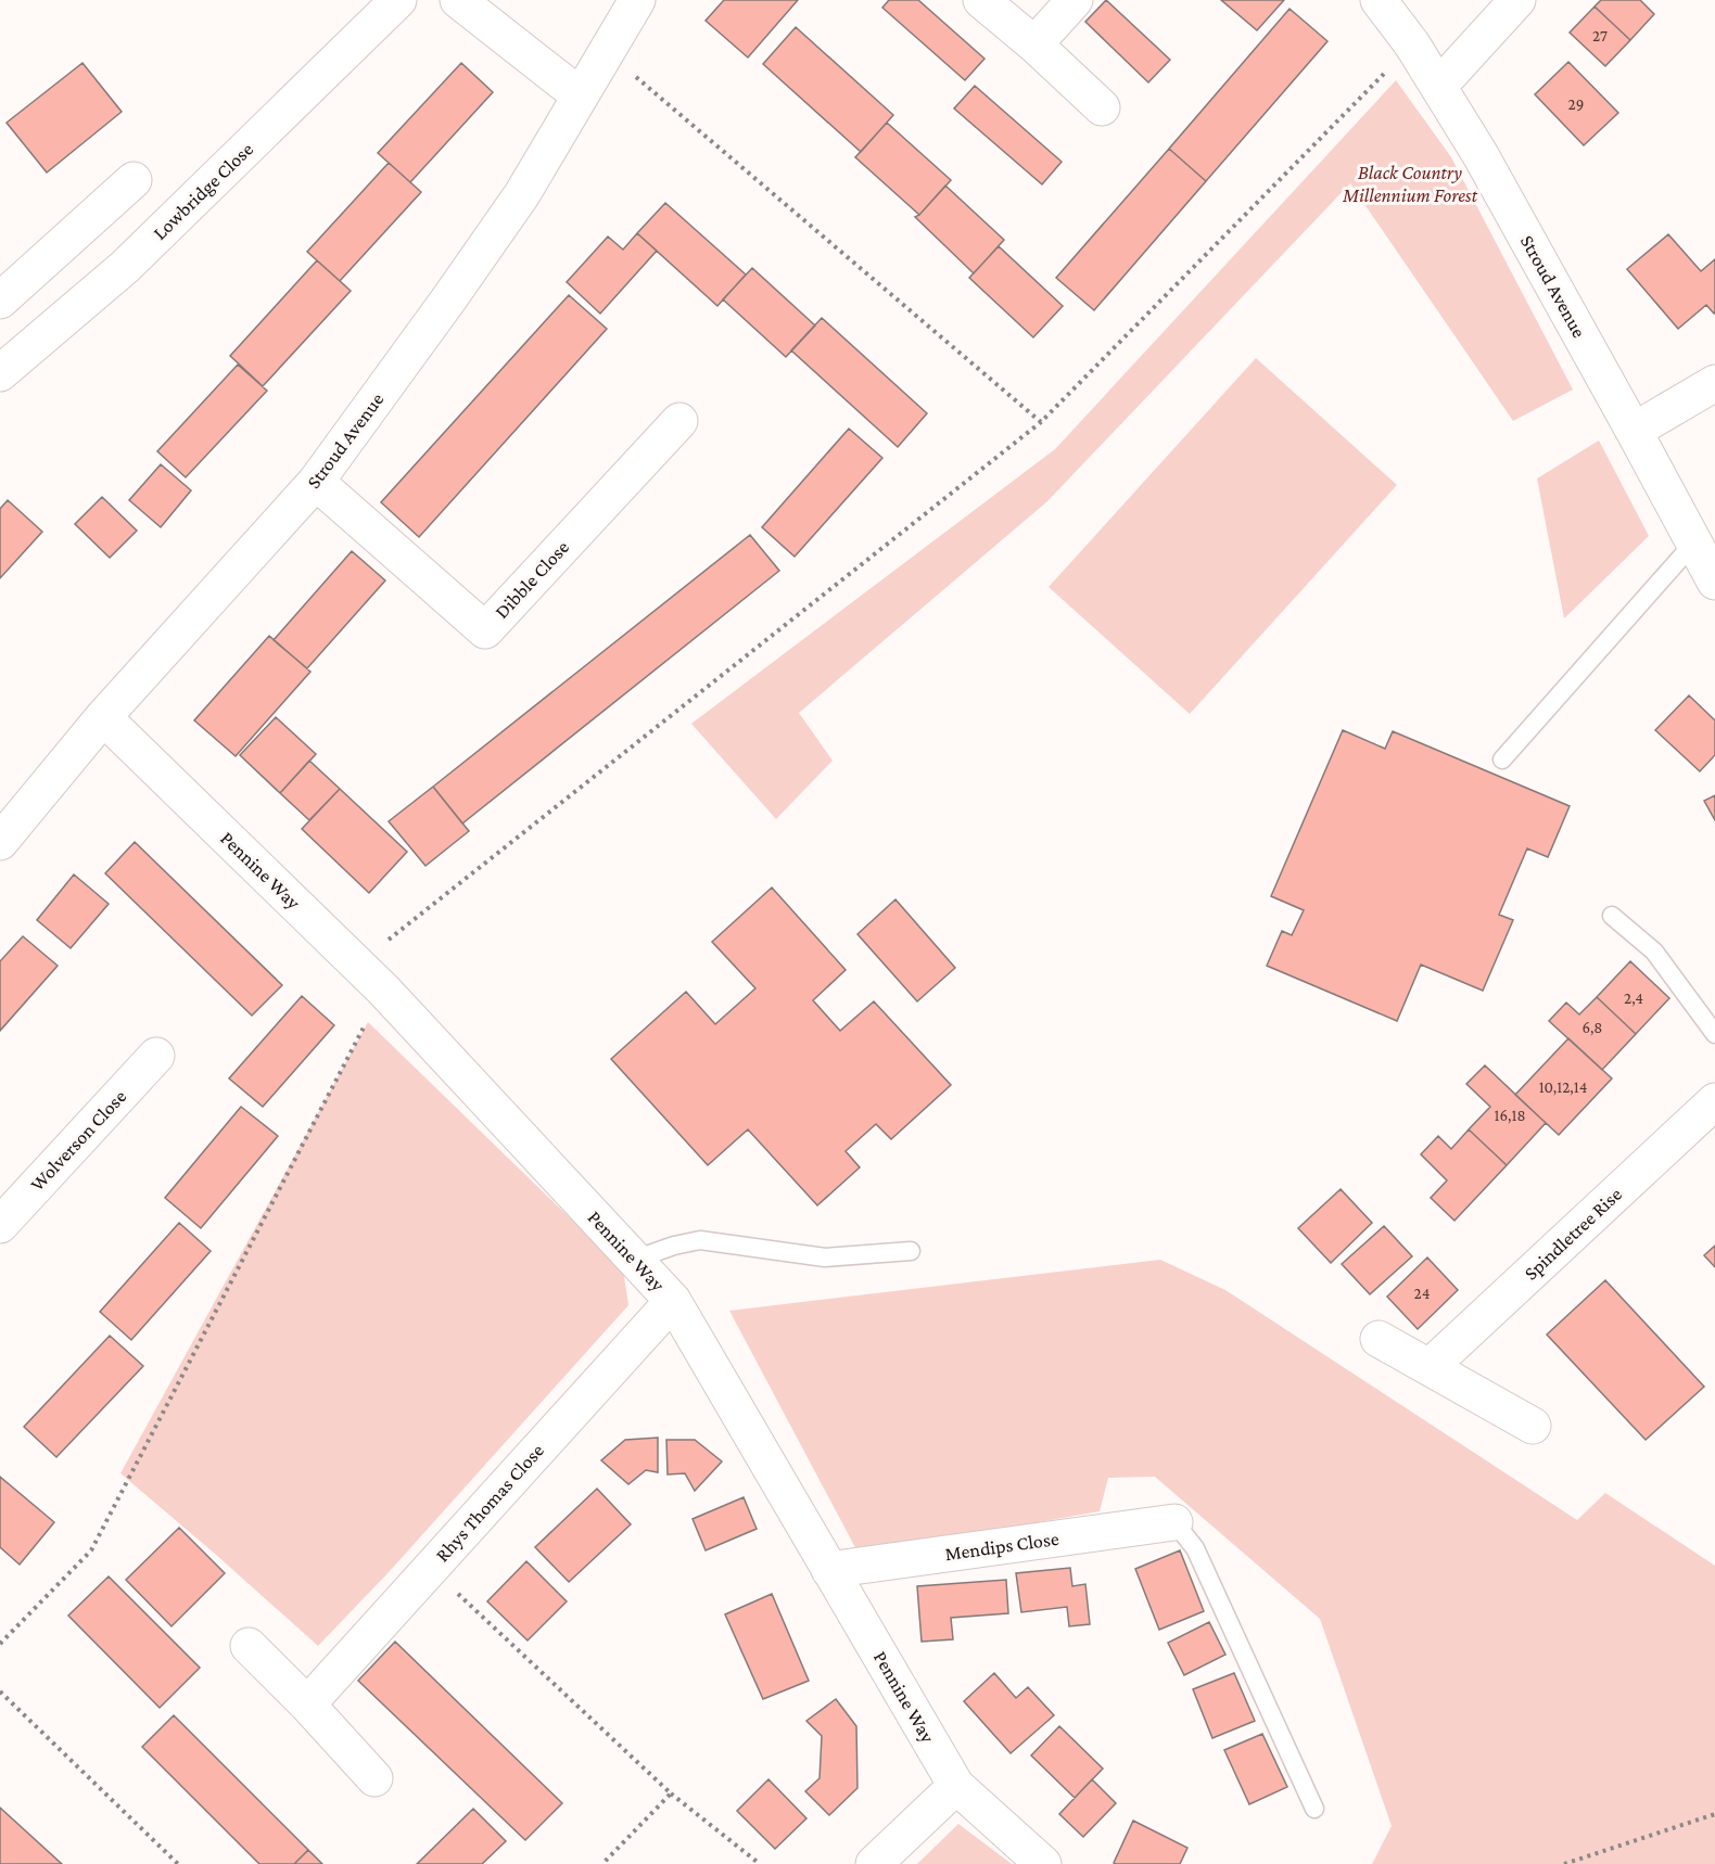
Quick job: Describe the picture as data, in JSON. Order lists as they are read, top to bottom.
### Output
{
  "streets": {
    "street": [
      "Lowbridge Close",
      "Stroud Avenue",
      "Dibble Close",
      "Pennine Way",
      "Wolverson Close",
      "Spindletree Rise",
      "Rhys Thomas Close",
      "Mendips Close"
    ]
  },
  "crossings": [
    ["Stroud Avenue", "Dibble Close"],
    ["Stroud Avenue", "Pennine Way"],
    ["Pennine Way", "Rhys Thomas Close"],
    ["Pennine Way", "Mendips Close"]
  ],
  "parks": ["Black Country Millennium Forest"],
  "house_numbers": [
    "27",
    "29",
    "2,4",
    "6,8",
    "10,12,14",
    "16,18",
    "24"
  ]
}
